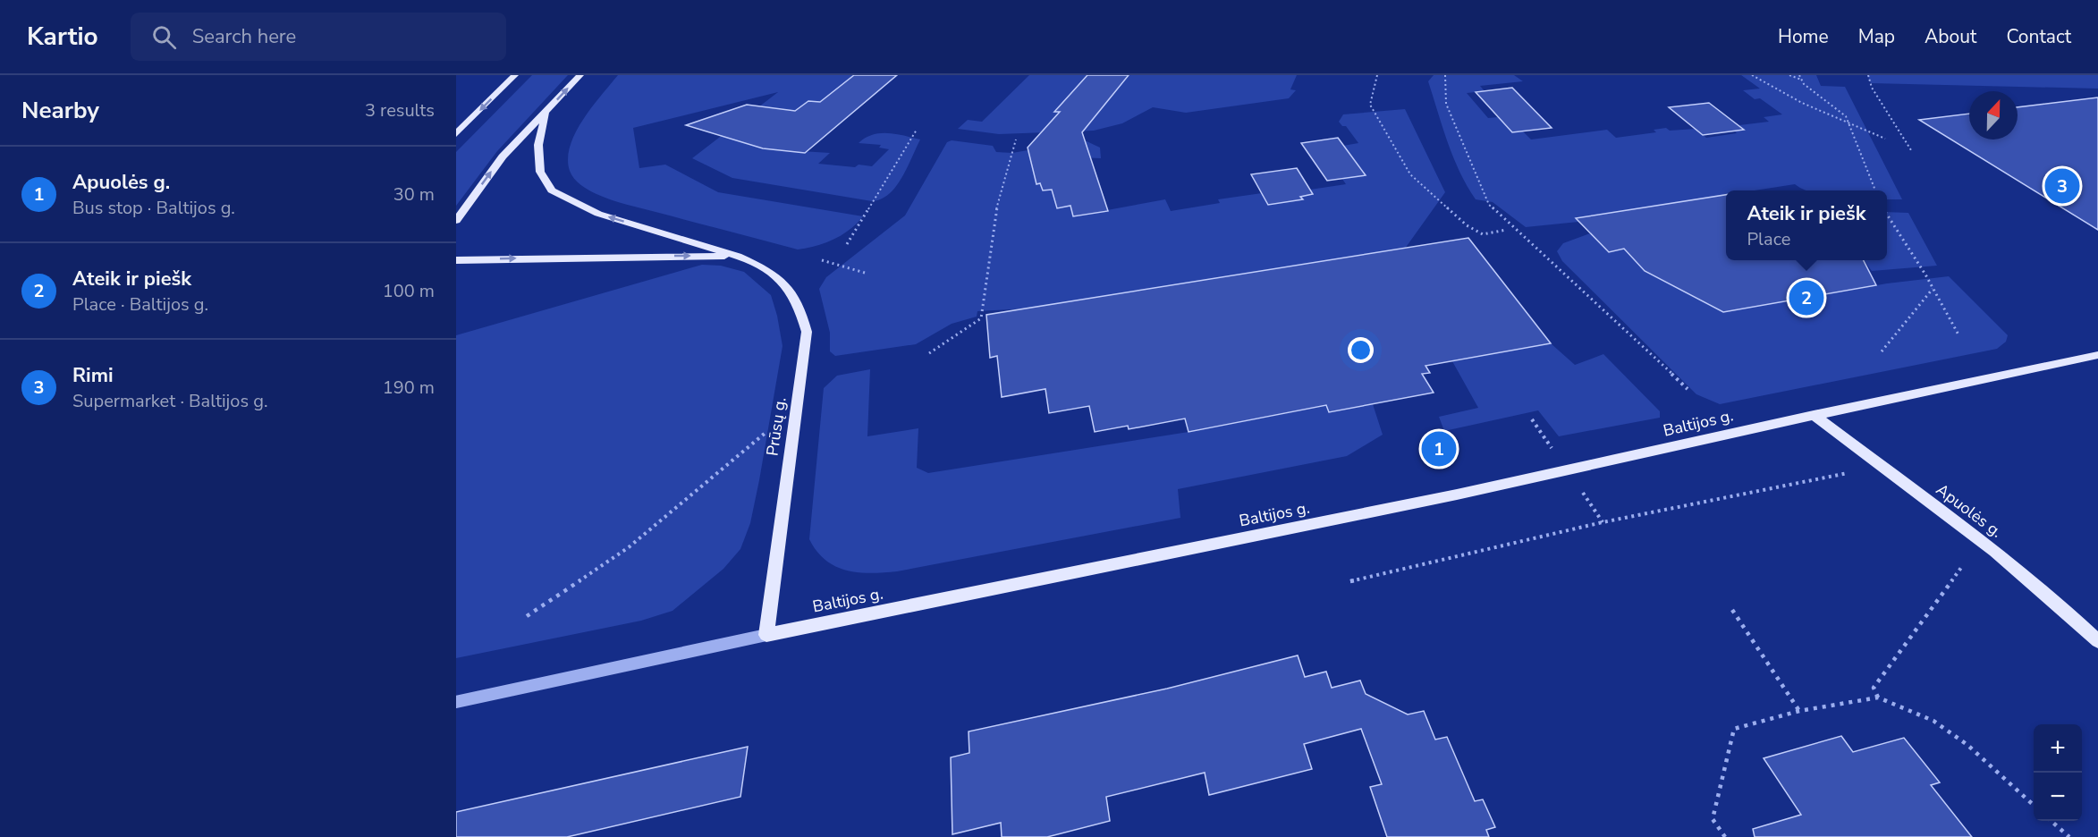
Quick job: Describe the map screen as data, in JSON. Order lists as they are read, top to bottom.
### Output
{
  "streets": {
    "main road": ["Baltijos g.", "Prūsų g.", "Apuolės g."]
  },
  "crossings": [
    ["Baltijos g.", "Prūsų g."],
    ["Baltijos g.", "Apuolės g."]
  ],
  "north": "top",
  "page": {
    "header": "Kartio",
    "search": "Search here",
    "nav": [
      "Home",
      "Map",
      "About",
      "Contact"
    ],
    "heading": ["Nearby", "3 results"],
    "list": [
      {
        "mark": "1",
        "name": "Apuolės g.",
        "note": "Bus stop · Baltijos g.",
        "value": "30 m"
      },
      {
        "mark": "2",
        "name": "Ateik ir piešk",
        "note": "Place · Baltijos g.",
        "value": "100 m"
      },
      {
        "mark": "3",
        "name": "Rimi",
        "note": "Supermarket · Baltijos g.",
        "value": "190 m"
      }
    ],
    "pins": ["3", "2", "1"],
    "popup": ["Ateik ir piešk", "Place"],
    "map_buttons": ["+", "−"]
  }
}
